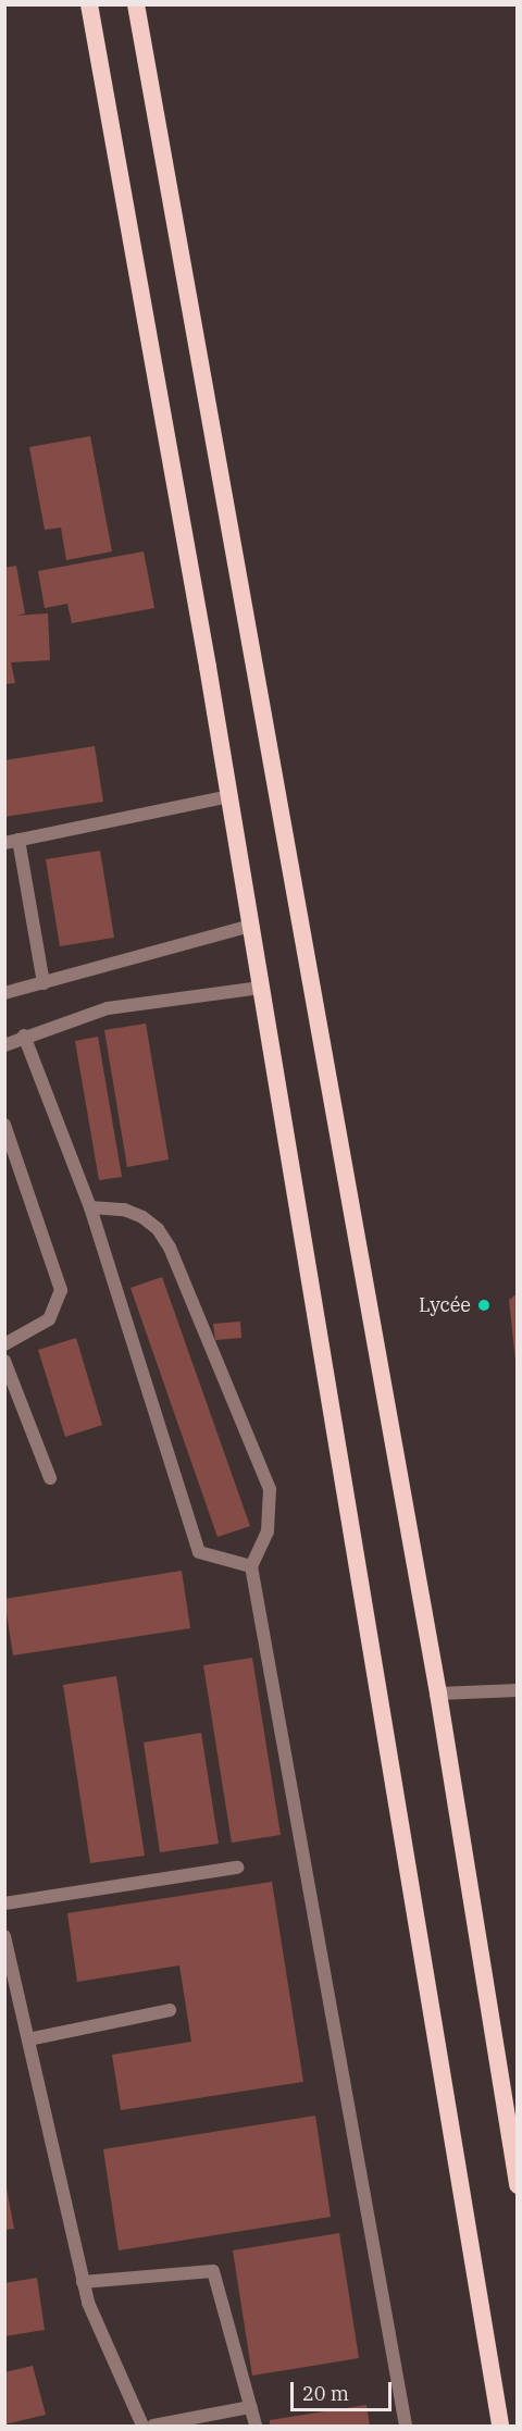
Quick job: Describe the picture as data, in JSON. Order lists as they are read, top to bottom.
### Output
{
  "places": ["Lycée"],
  "scale_bar": "20 m"
}
